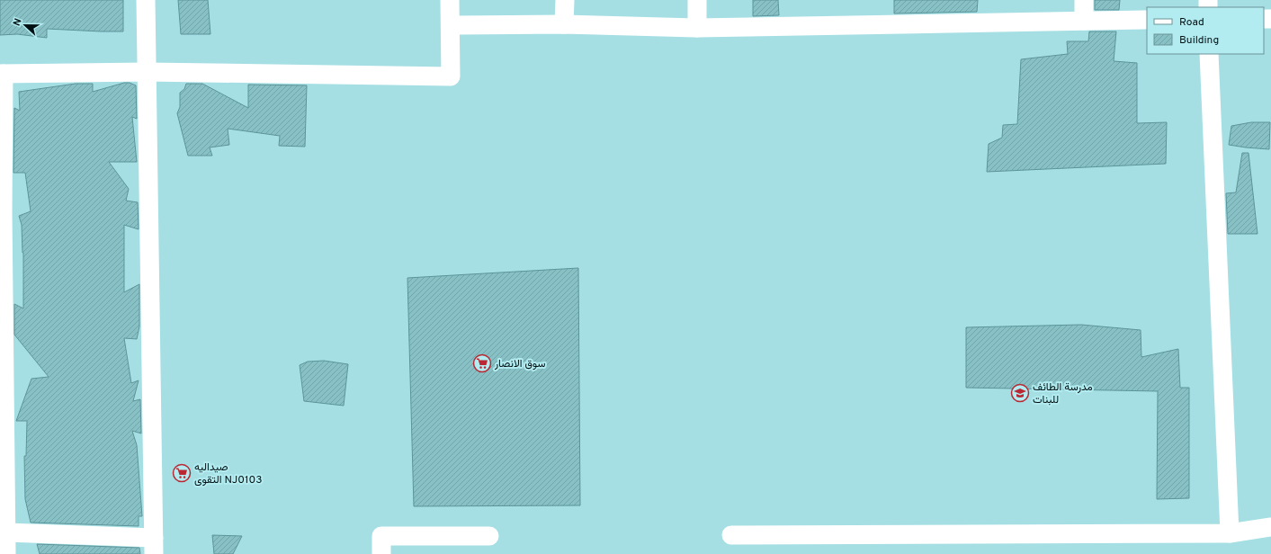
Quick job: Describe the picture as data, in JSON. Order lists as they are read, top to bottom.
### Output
{
  "places": {
    "supermarket": ["سوق الانصار", "صيداليه التقوى NJ0103"],
    "school or university": ["مدرسة الطائف للبنات"]
  },
  "legend": ["Road", "Building"],
  "north": "left"
}
